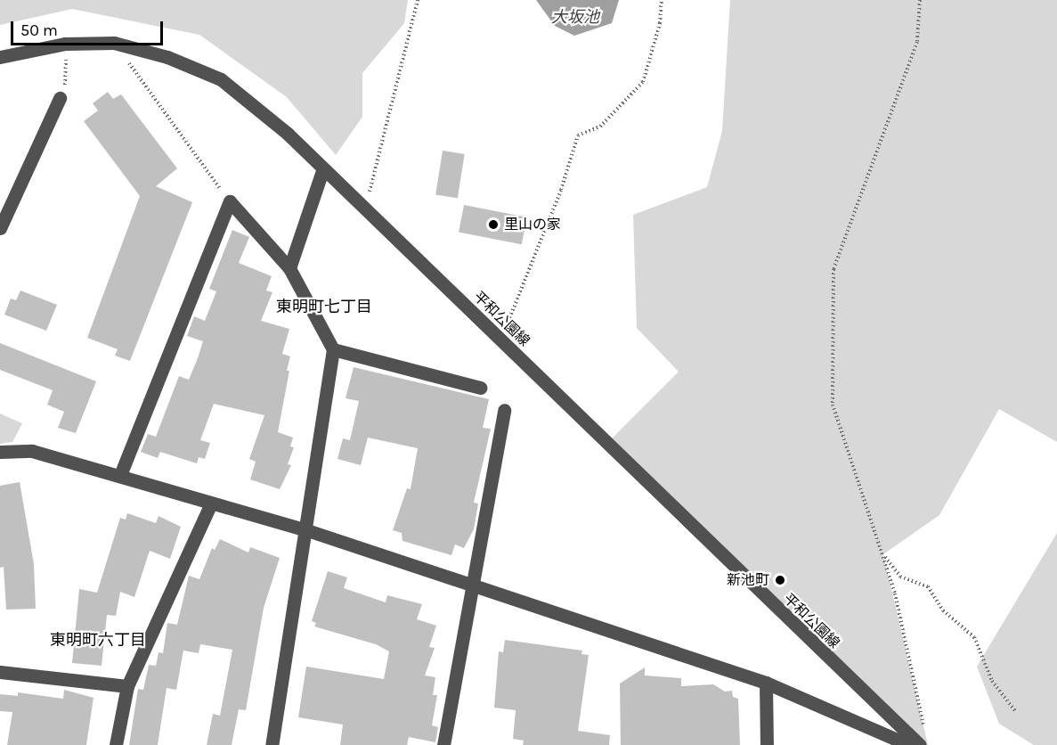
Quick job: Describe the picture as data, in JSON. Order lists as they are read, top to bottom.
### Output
{
  "streets": {
    "street": ["平和公園線"]
  },
  "districts": ["東明町七丁目", "東明町六丁目"],
  "water": ["大坂池"],
  "places": ["里山の家", "新池町"],
  "scale_bar": "50 m"
}
